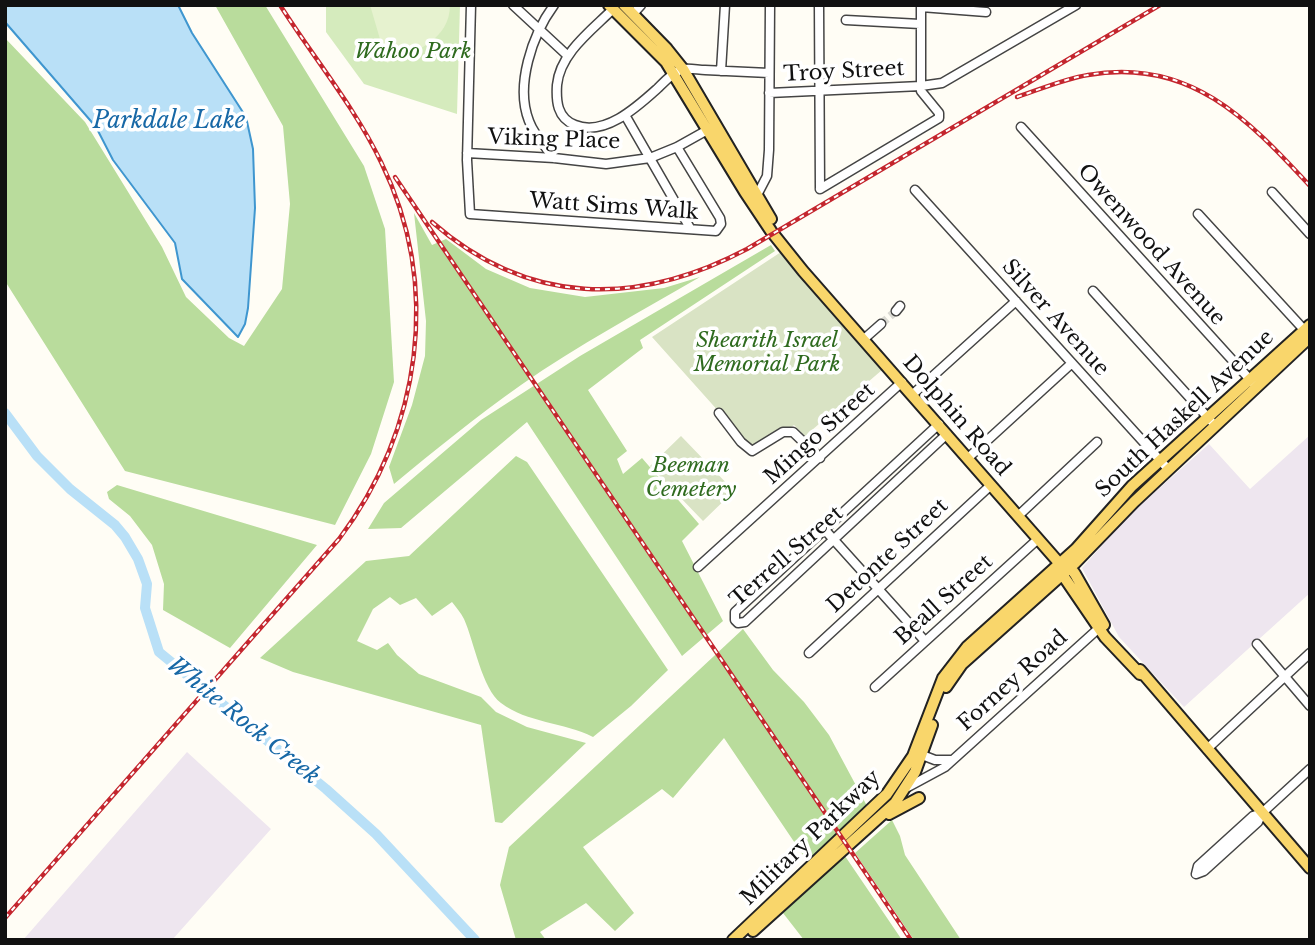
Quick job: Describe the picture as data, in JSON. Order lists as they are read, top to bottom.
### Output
{
  "streets": {
    "main road": ["South Haskell Avenue", "Dolphin Road", "Military Parkway"],
    "street": [
      "Troy Street",
      "Viking Place",
      "Watt Sims Walk",
      "Owenwood Avenue",
      "Silver Avenue",
      "Mingo Street",
      "Detonte Street",
      "Terrell Street",
      "Beall Street",
      "Forney Road"
    ]
  },
  "crossings": [
    ["Troy Street", "Dolphin Road"],
    ["Viking Place", "Watt Sims Walk"],
    ["Viking Place", "Dolphin Road"],
    ["Owenwood Avenue", "South Haskell Avenue"],
    ["Silver Avenue", "South Haskell Avenue"],
    ["South Haskell Avenue", "Dolphin Road"],
    ["South Haskell Avenue", "Military Parkway"],
    ["Dolphin Road", "Mingo Street"],
    ["Dolphin Road", "Detonte Street"],
    ["Dolphin Road", "Terrell Street"],
    ["Dolphin Road", "Beall Street"],
    ["Dolphin Road", "Forney Road"],
    ["Dolphin Road", "Military Parkway"],
    ["Forney Road", "Military Parkway"]
  ],
  "water": ["Parkdale Lake", "White Rock Creek"],
  "parks": ["Wahoo Park", "Shearith Israel Memorial Park", "Beeman Cemetery"]
}
